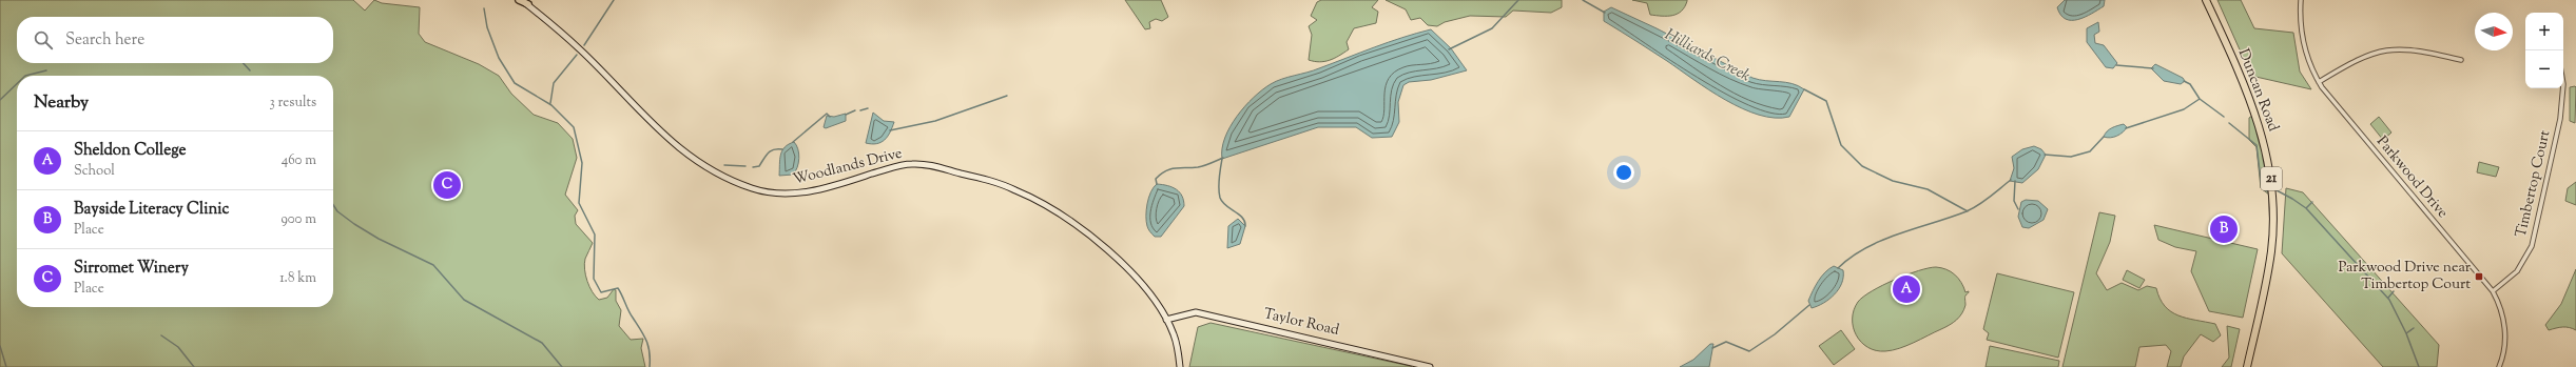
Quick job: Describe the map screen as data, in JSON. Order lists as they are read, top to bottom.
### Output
{
  "streets": {
    "highway": ["Duncan Road", "21"],
    "main road": ["Woodlands Drive", "Taylor Road"],
    "street": ["Parkwood Drive", "Timbertop Court"]
  },
  "crossings": [
    ["Woodlands Drive", "Taylor Road"],
    ["Parkwood Drive", "Timbertop Court"]
  ],
  "water": ["Hilliards Creek"],
  "places": {
    "transit": ["Parkwood Drive near Timbertop Court"]
  },
  "north": "right",
  "page": {
    "map_buttons": ["+", "−"],
    "search": "Search here",
    "heading": ["Nearby", "3 results"],
    "list": [
      {
        "mark": "A",
        "name": "Sheldon College",
        "note": "School",
        "value": "460 m"
      },
      {
        "mark": "B",
        "name": "Bayside Literacy Clinic",
        "note": "Place",
        "value": "900 m"
      },
      {
        "mark": "C",
        "name": "Sirromet Winery",
        "note": "Place",
        "value": "1.8 km"
      }
    ],
    "pins": ["C", "B", "A"]
  }
}
